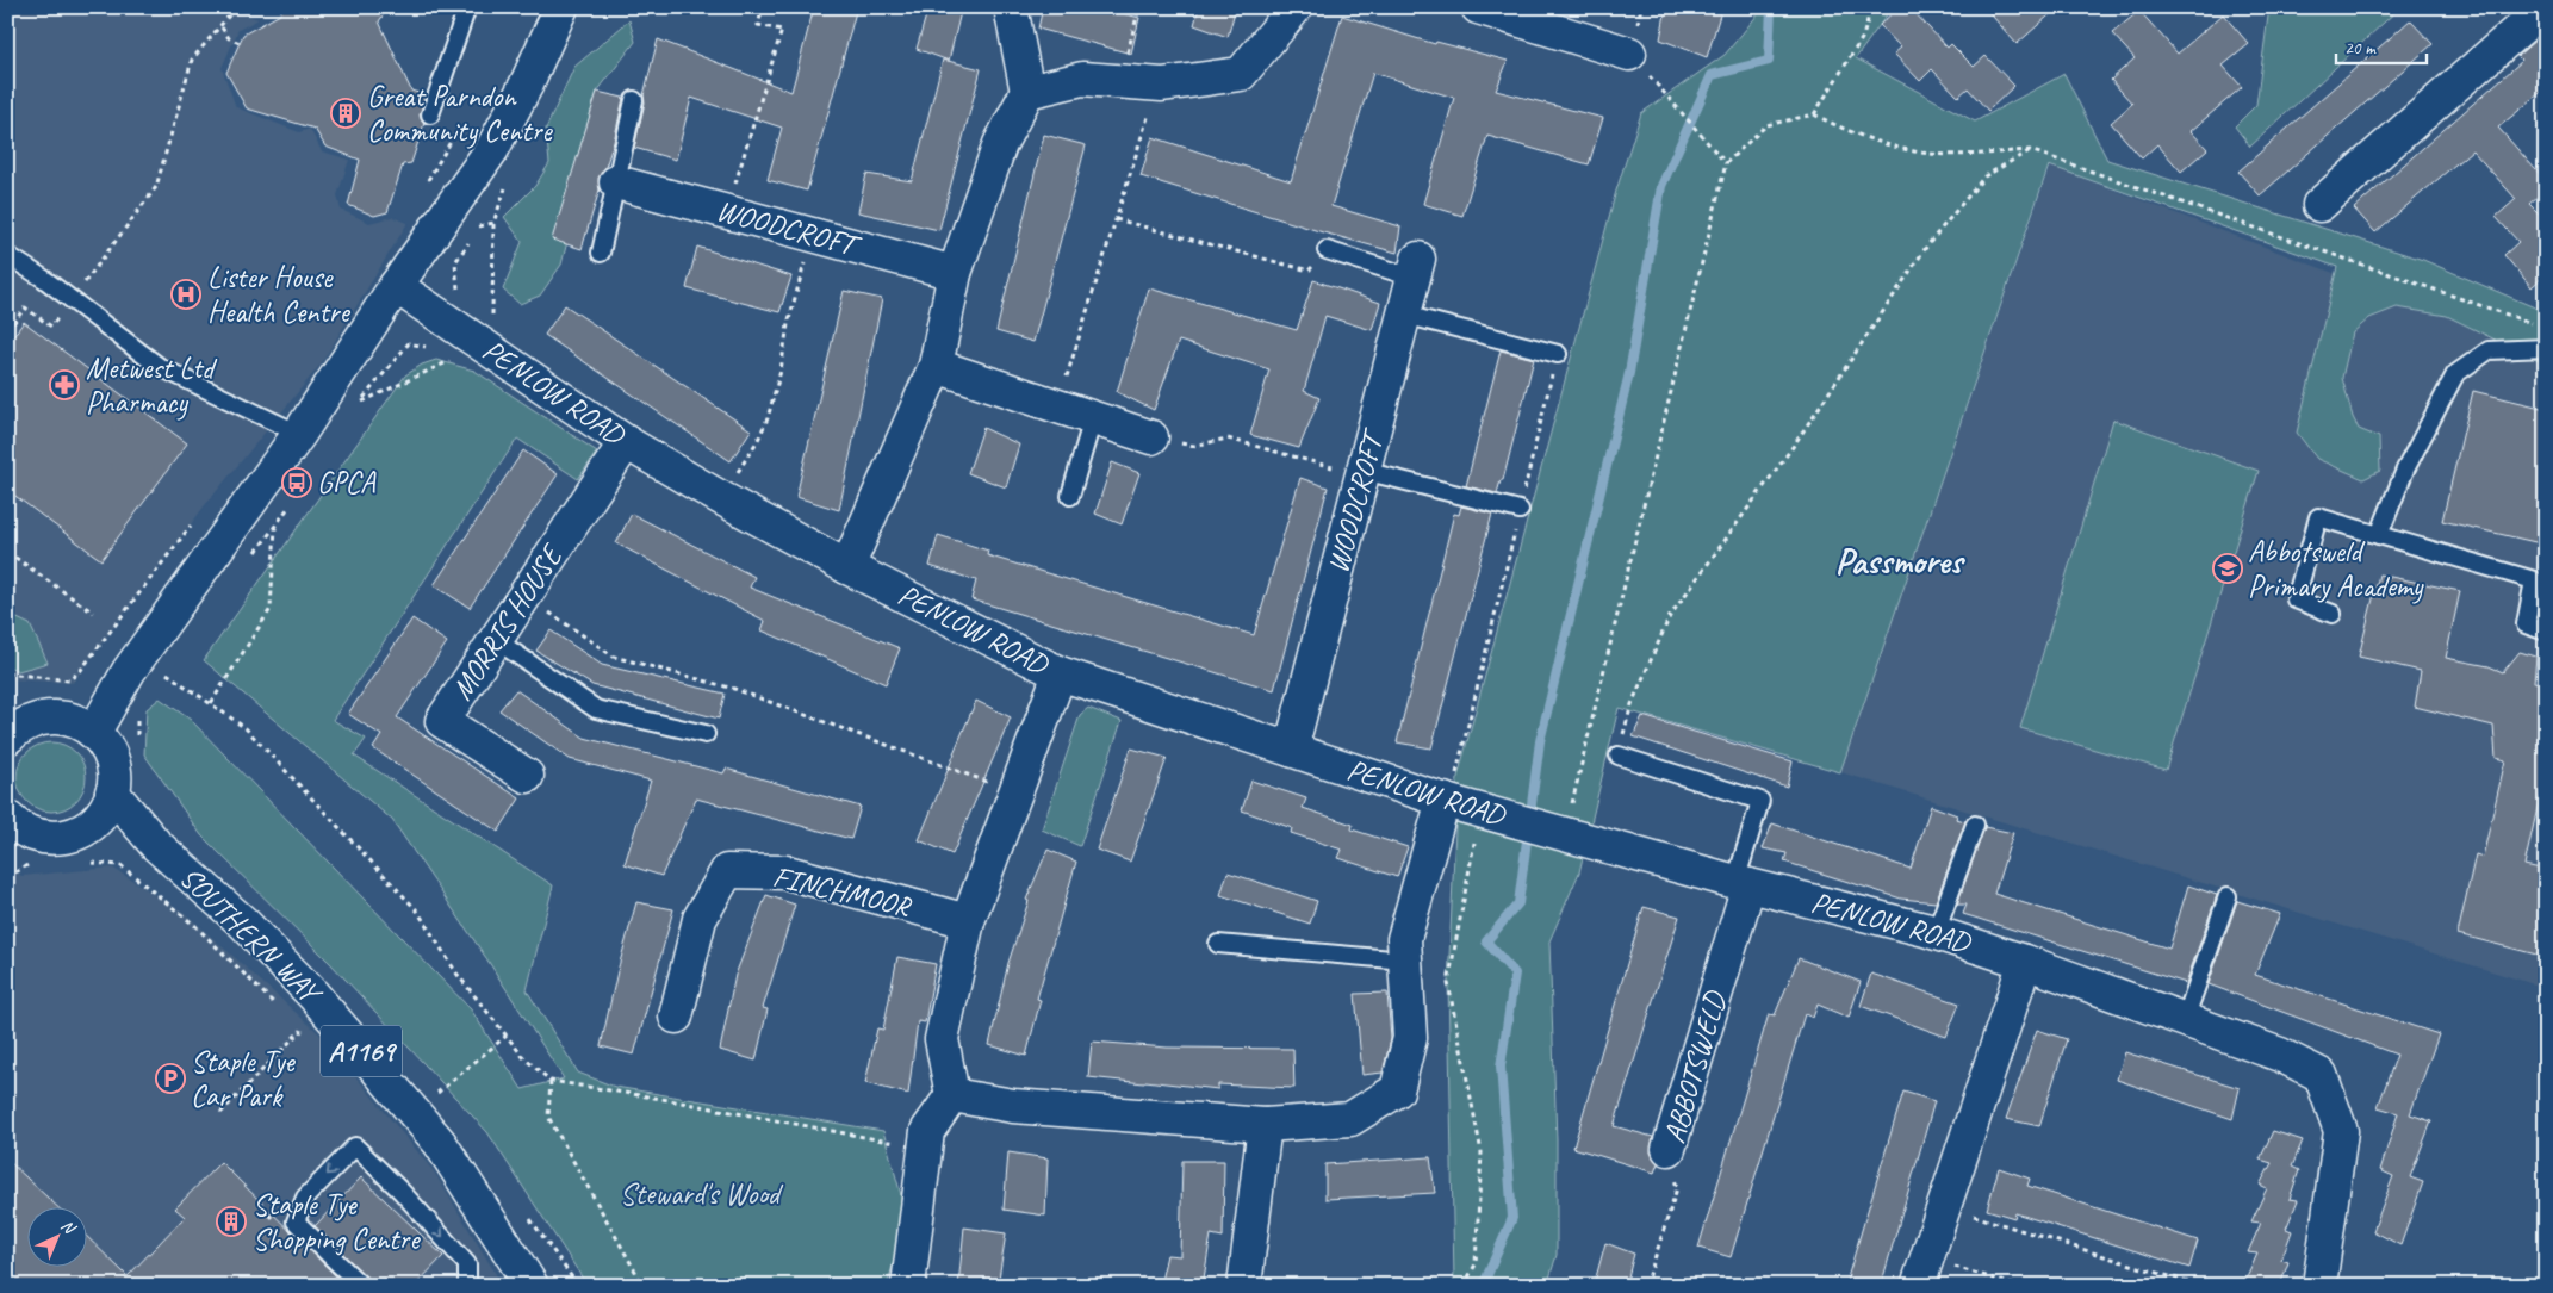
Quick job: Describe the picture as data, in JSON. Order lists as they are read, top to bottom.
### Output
{
  "streets": {
    "street": [
      "WOODCROFT",
      "PENLOW ROAD",
      "MORRIS HOUSE",
      "FINCHMOOR",
      "SOUTHERN WAY",
      "A1169",
      "ABBOTSWELD"
    ]
  },
  "crossings": [
    ["WOODCROFT", "PENLOW ROAD"],
    ["PENLOW ROAD", "MORRIS HOUSE"],
    ["PENLOW ROAD", "ABBOTSWELD"]
  ],
  "districts": ["Passmores"],
  "parks": ["Steward's Wood"],
  "places": {
    "building": ["Great Parndon Community Centre", "Staple Tye Shopping Centre"],
    "hospital": ["Lister House Health Centre"],
    "pharmacy": ["Metwest Ltd Pharmacy"],
    "bus stop": ["GPCA"],
    "school or university": ["Abbotsweld Primary Academy"],
    "parking": ["Staple Tye Car Park"]
  },
  "scale_bar": "20 m",
  "north": "top right"
}
